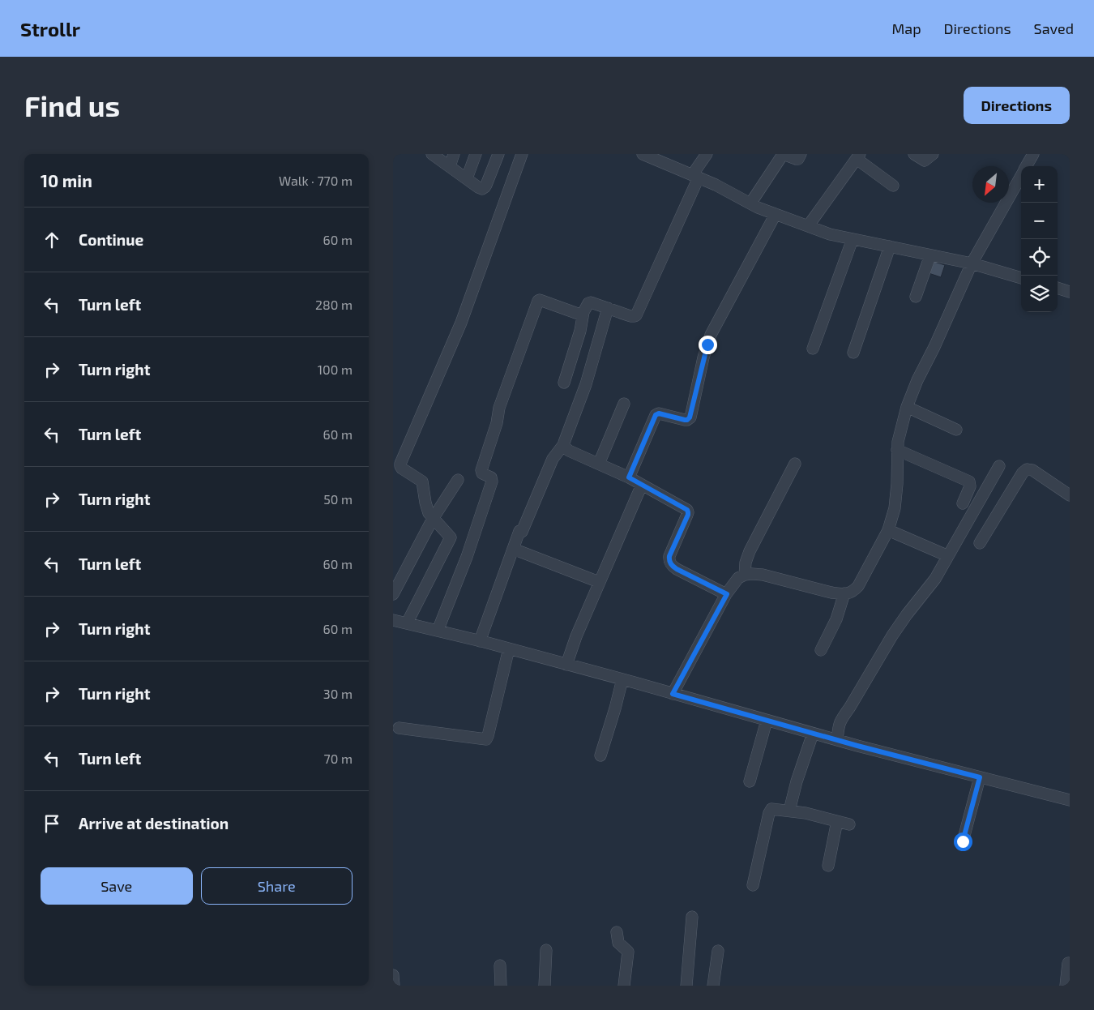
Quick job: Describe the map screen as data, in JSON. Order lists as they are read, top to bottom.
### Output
{
  "north": "bottom left",
  "page": {
    "header": "Strollr",
    "nav": ["Map", "Directions", "Saved"],
    "buttons": [
      "Directions",
      ["Save", "Share"]
    ],
    "title": "Find us",
    "heading": ["10 min", "Walk · 770 m"],
    "map_buttons": ["+", "−"],
    "list": [
      ["Continue", "60 m"],
      ["Turn left", "280 m"],
      ["Turn right", "100 m"],
      ["Turn left", "60 m"],
      ["Turn right", "50 m"],
      ["Turn left", "60 m"],
      ["Turn right", "60 m"],
      ["Turn right", "30 m"],
      ["Turn left", "70 m"],
      "Arrive at destination"
    ]
  }
}
